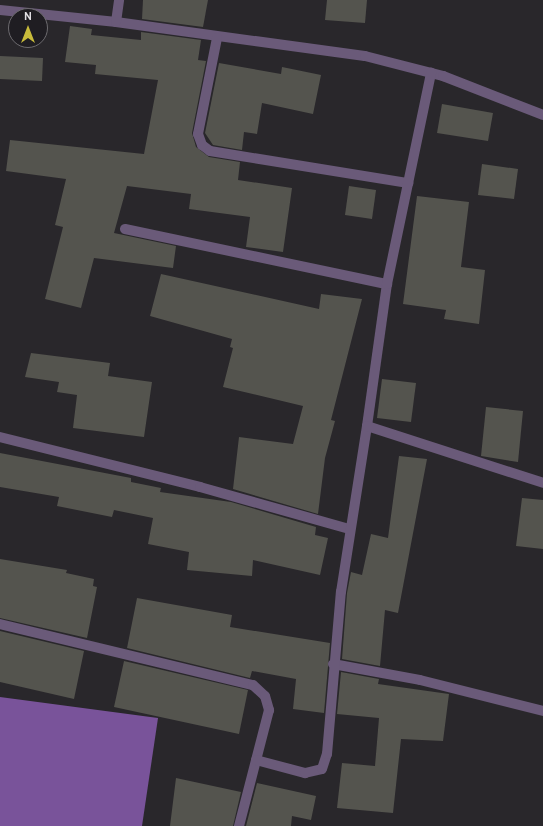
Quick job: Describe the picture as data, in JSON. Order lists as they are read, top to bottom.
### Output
{
  "north": "top"
}
